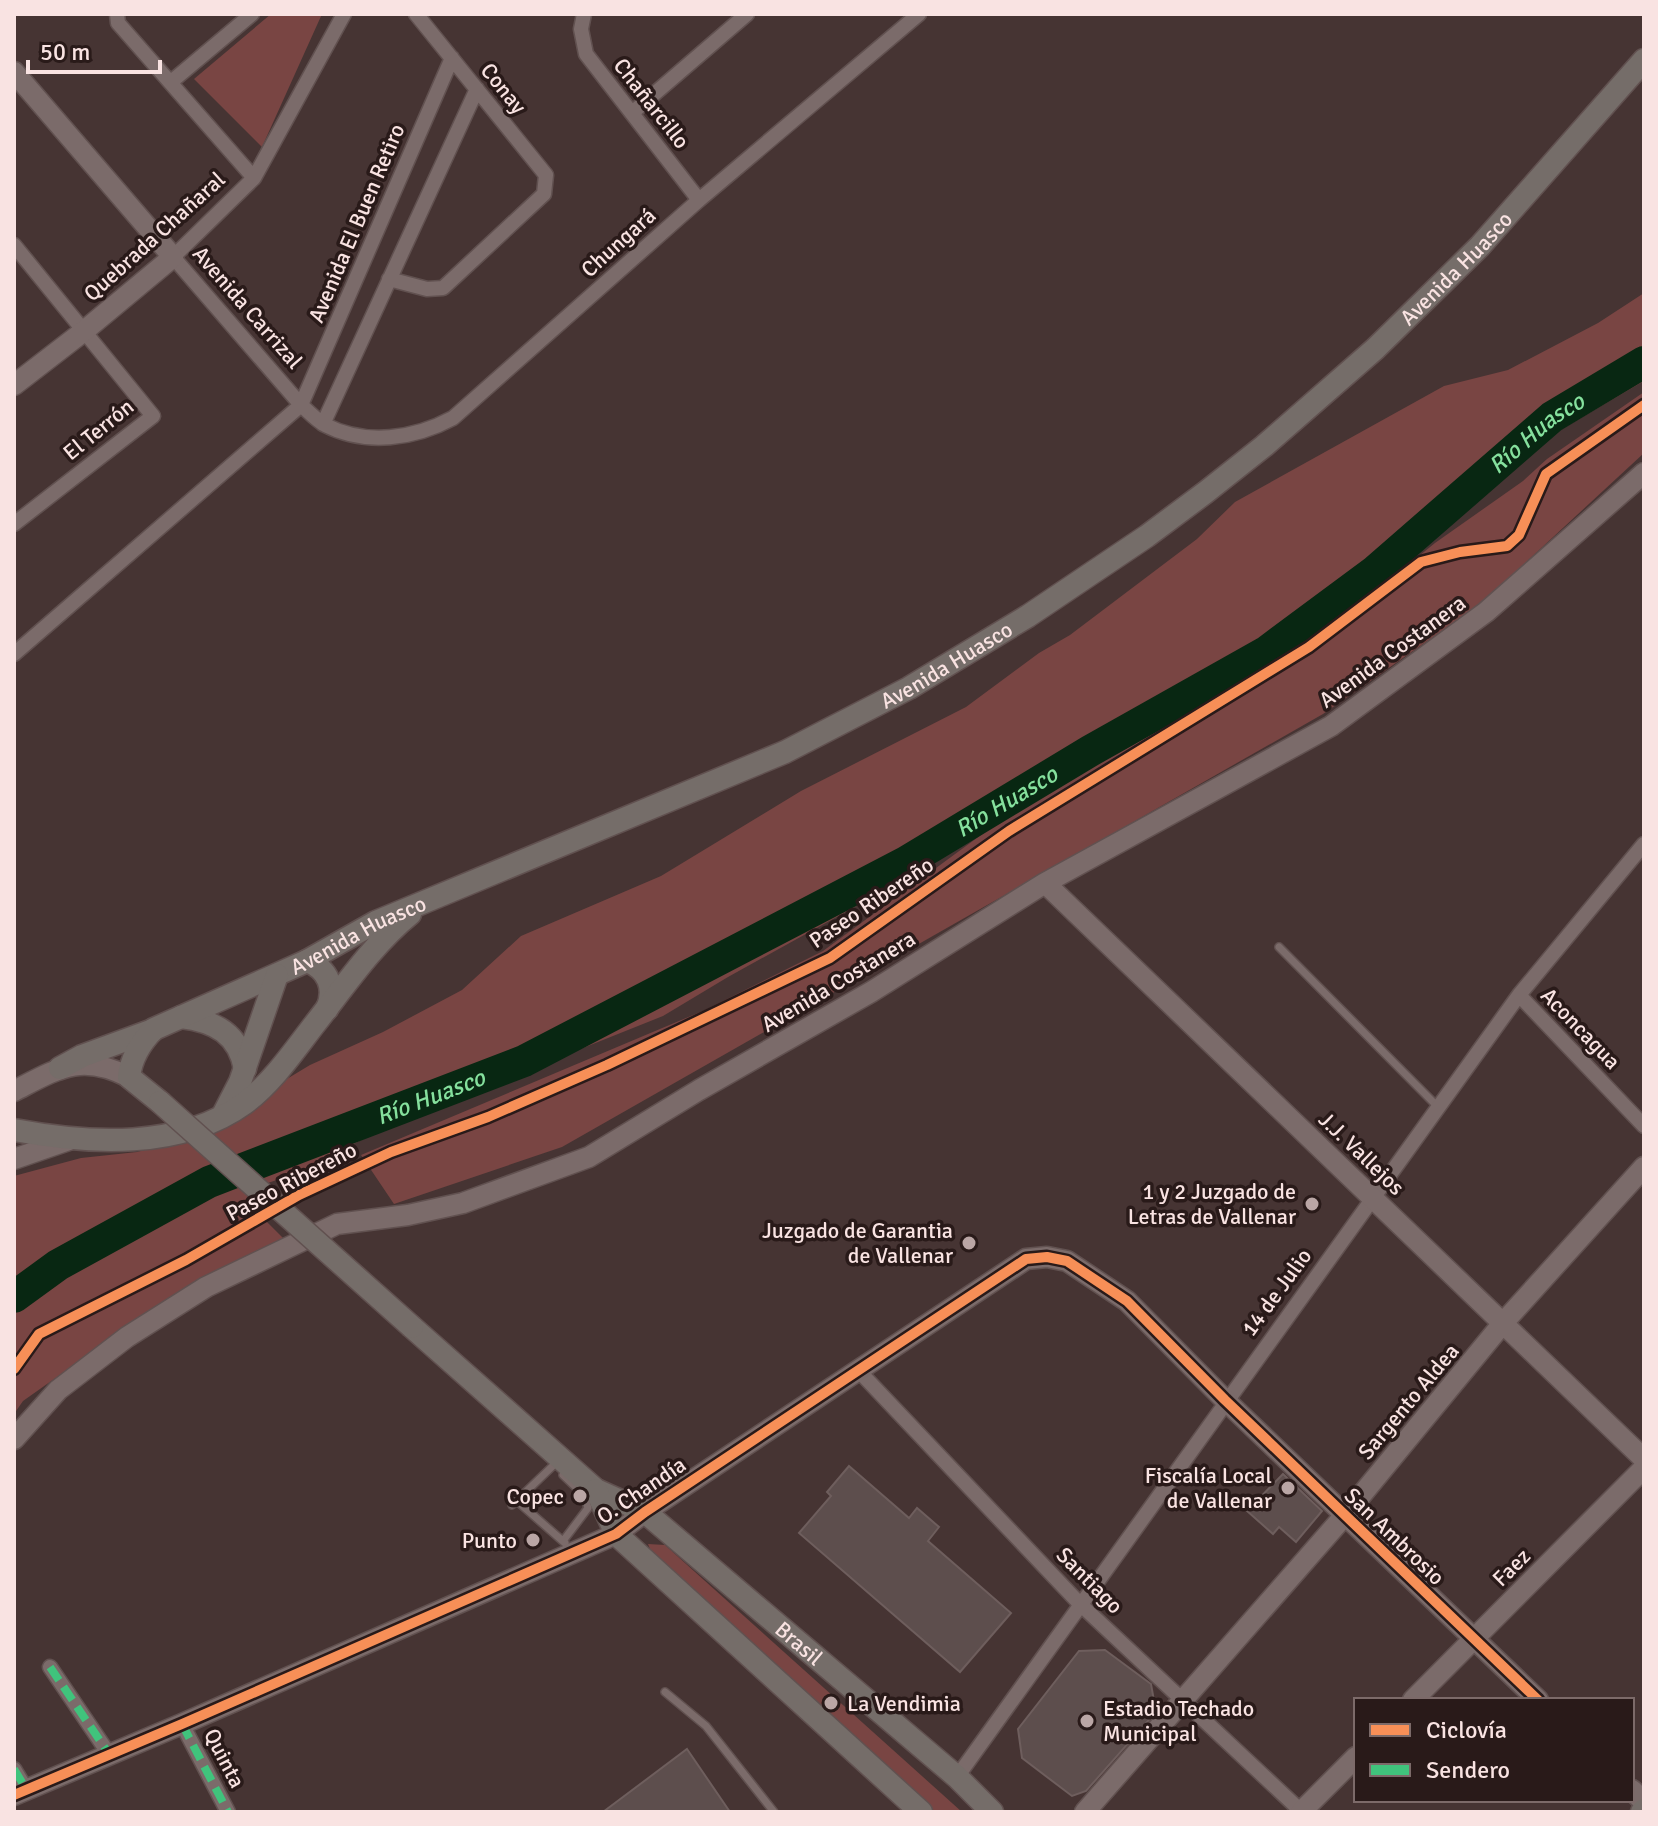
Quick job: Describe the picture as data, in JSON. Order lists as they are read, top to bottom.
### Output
{
  "streets": {
    "main road": ["Avenida Huasco", "Brasil"],
    "street": [
      "Conay",
      "Chañarcillo",
      "Avenida El Buen Retiro",
      "Quebrada Chañaral",
      "Chungará",
      "Avenida Carrizal",
      "El Terrón",
      "Avenida Costanera",
      "Aconcagua",
      "J.J. Vallejos",
      "14 de Julio",
      "Sargento Aldea",
      "O. Chandía",
      "San Ambrosio",
      "Faez",
      "Santiago",
      "Quinta"
    ],
    "cycle path": ["Paseo Ribereño"]
  },
  "crossings": [
    ["Conay", "Avenida El Buen Retiro"],
    ["Chañarcillo", "Chungará"],
    ["Avenida El Buen Retiro", "Avenida Carrizal"],
    ["Quebrada Chañaral", "Avenida Carrizal"],
    ["Quebrada Chañaral", "El Terrón"],
    ["Chungará", "Avenida Carrizal"],
    ["Avenida Costanera", "J.J. Vallejos"],
    ["Aconcagua", "14 de Julio"],
    ["J.J. Vallejos", "14 de Julio"],
    ["J.J. Vallejos", "Sargento Aldea"],
    ["14 de Julio", "O. Chandía"],
    ["14 de Julio", "San Ambrosio"],
    ["14 de Julio", "Santiago"],
    ["14 de Julio", "Brasil"],
    ["Sargento Aldea", "San Ambrosio"],
    ["Sargento Aldea", "Santiago"],
    ["O. Chandía", "San Ambrosio"],
    ["O. Chandía", "Santiago"],
    ["O. Chandía", "Brasil"],
    ["O. Chandía", "Quinta"],
    ["San Ambrosio", "Faez"]
  ],
  "water": ["Río Huasco"],
  "places": [
    "1 y 2 Juzgado de Letras de Vallenar",
    "Juzgado de Garantia de Vallenar",
    "Fiscalía Local de Vallenar",
    "Copec",
    "Punto",
    "La Vendimia",
    "Estadio Techado Municipal"
  ],
  "legend": ["Ciclovía", "Sendero"],
  "scale_bar": "50 m"
}
